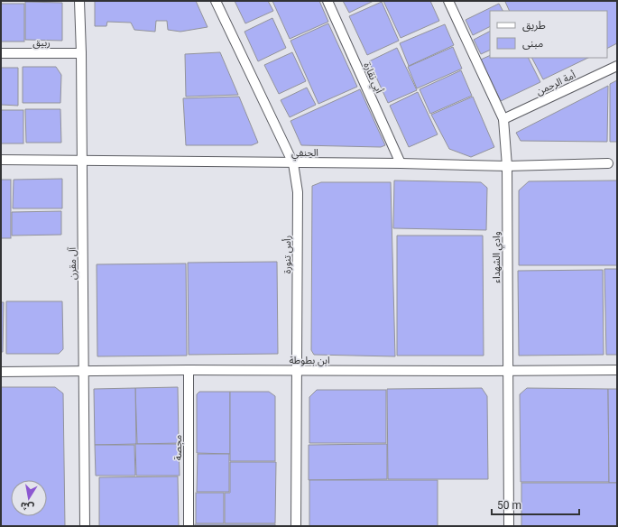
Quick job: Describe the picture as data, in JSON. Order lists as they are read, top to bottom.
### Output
{
  "streets": {
    "street": [
      "ربيق",
      "أبي نقارة",
      "أمة الرحمن",
      "الحنفي",
      "رأس تنورة",
      "وادي الشهداء",
      "آل مقرن",
      "ابن بطوطة",
      "مجصة"
    ]
  },
  "crossings": [
    ["ربيق", "آل مقرن"],
    ["أبي نقارة", "الحنفي"],
    ["أمة الرحمن", "وادي الشهداء"],
    ["الحنفي", "رأس تنورة"],
    ["الحنفي", "وادي الشهداء"],
    ["الحنفي", "آل مقرن"],
    ["رأس تنورة", "ابن بطوطة"],
    ["وادي الشهداء", "ابن بطوطة"],
    ["آل مقرن", "ابن بطوطة"],
    ["ابن بطوطة", "مجصة"]
  ],
  "legend": ["طريق", "مبنى"],
  "scale_bar": "50 m",
  "north": "bottom"
}
